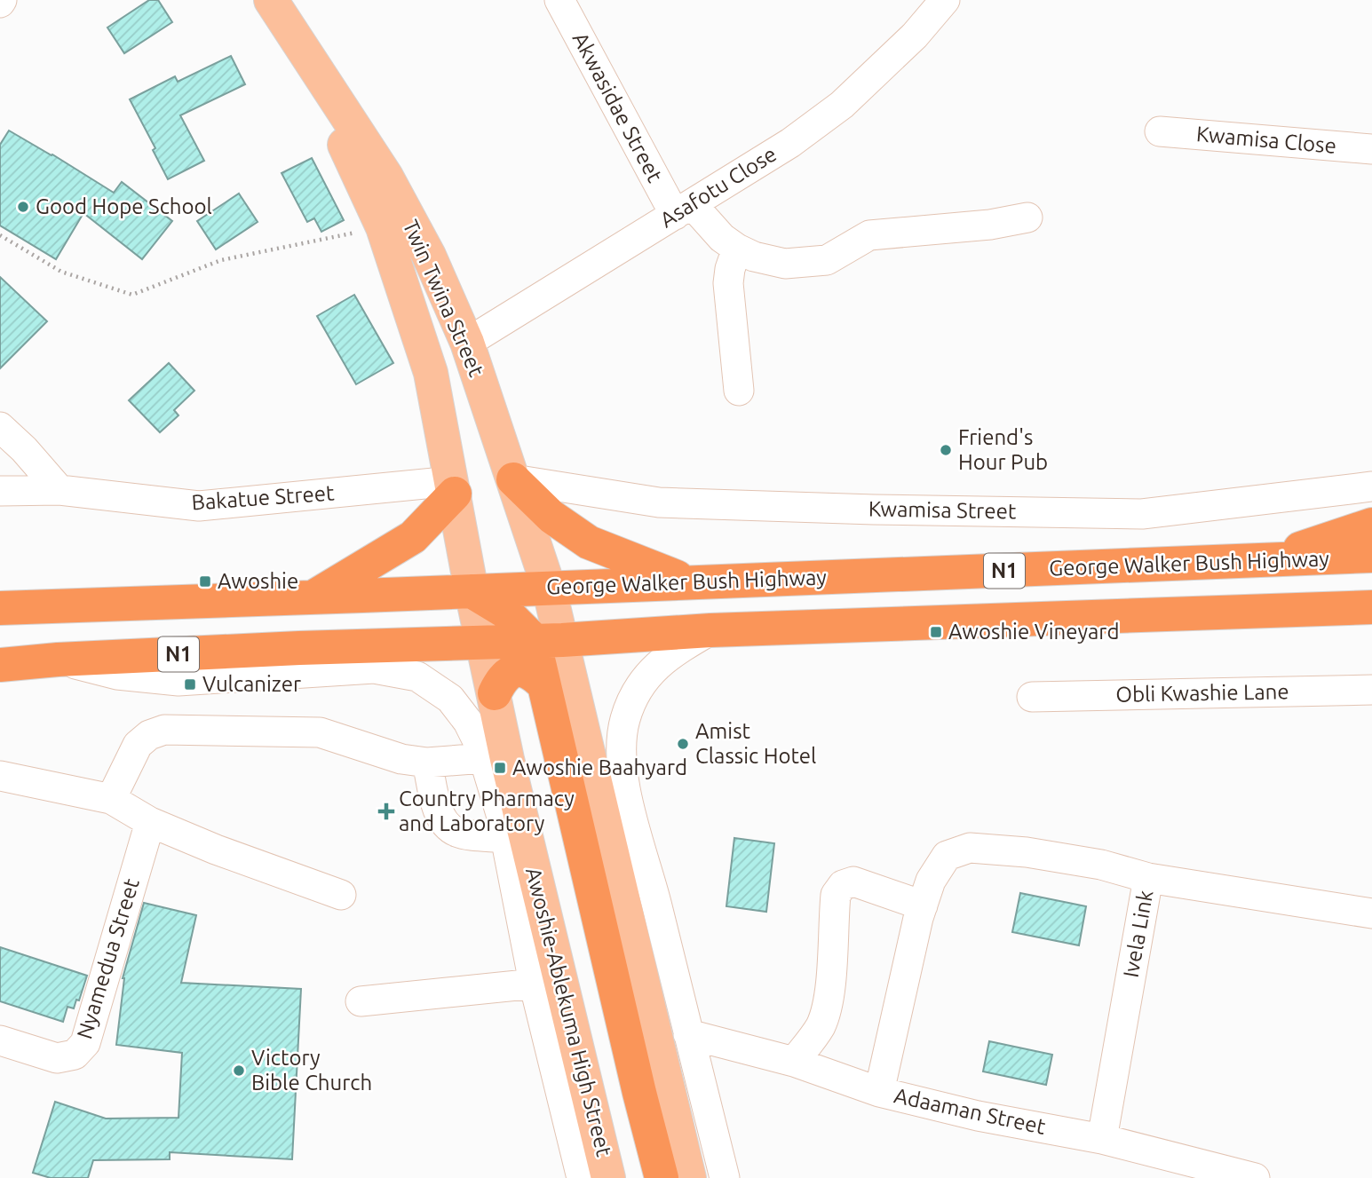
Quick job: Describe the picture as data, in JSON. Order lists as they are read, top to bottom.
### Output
{
  "streets": {
    "highway": ["George Walker Bush Highway", "N1"],
    "main road": ["Twin Twina Street", "Awoshie-Ablekuma High Street"],
    "street": [
      "Akwasidae Street",
      "Kwamisa Close",
      "Asafotu Close",
      "Bakatue Street",
      "Kwamisa Street",
      "Obli Kwashie Lane",
      "Ivela Link",
      "Nyamedua Street",
      "Adaaman Street"
    ]
  },
  "crossings": [
    ["Akwasidae Street", "Asafotu Close"],
    ["Asafotu Close", "Twin Twina Street"],
    ["Twin Twina Street", "Bakatue Street"],
    ["Twin Twina Street", "Kwamisa Street"],
    ["Twin Twina Street", "George Walker Bush Highway"],
    ["Twin Twina Street", "N1"],
    ["Twin Twina Street", "Awoshie-Ablekuma High Street"],
    ["George Walker Bush Highway", "Awoshie-Ablekuma High Street"],
    ["N1", "Awoshie-Ablekuma High Street"],
    ["Ivela Link", "Adaaman Street"]
  ],
  "places": {
    "other": [
      "Good Hope School",
      "Friend's Hour Pub",
      "Amist Classic Hotel",
      "Victory Bible Church"
    ],
    "transit": [
      "Awoshie",
      "Awoshie Vineyard",
      "Vulcanizer",
      "Awoshie Baahyard"
    ],
    "health": ["Country Pharmacy and Laboratory"]
  }
}
